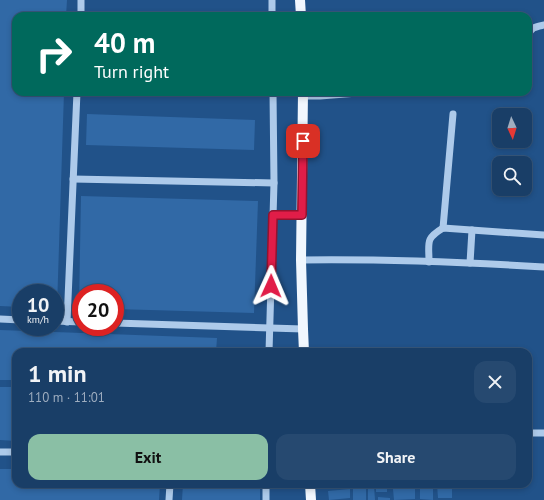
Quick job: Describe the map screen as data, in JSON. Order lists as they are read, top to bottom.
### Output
{
  "north": "bottom",
  "page": {
    "turn": ["40 m", "Turn right"],
    "speed": "10 km/h",
    "limit": "20",
    "heading": ["1 min", "110 m · 11:01"],
    "buttons": ["Exit", "Share"]
  }
}
